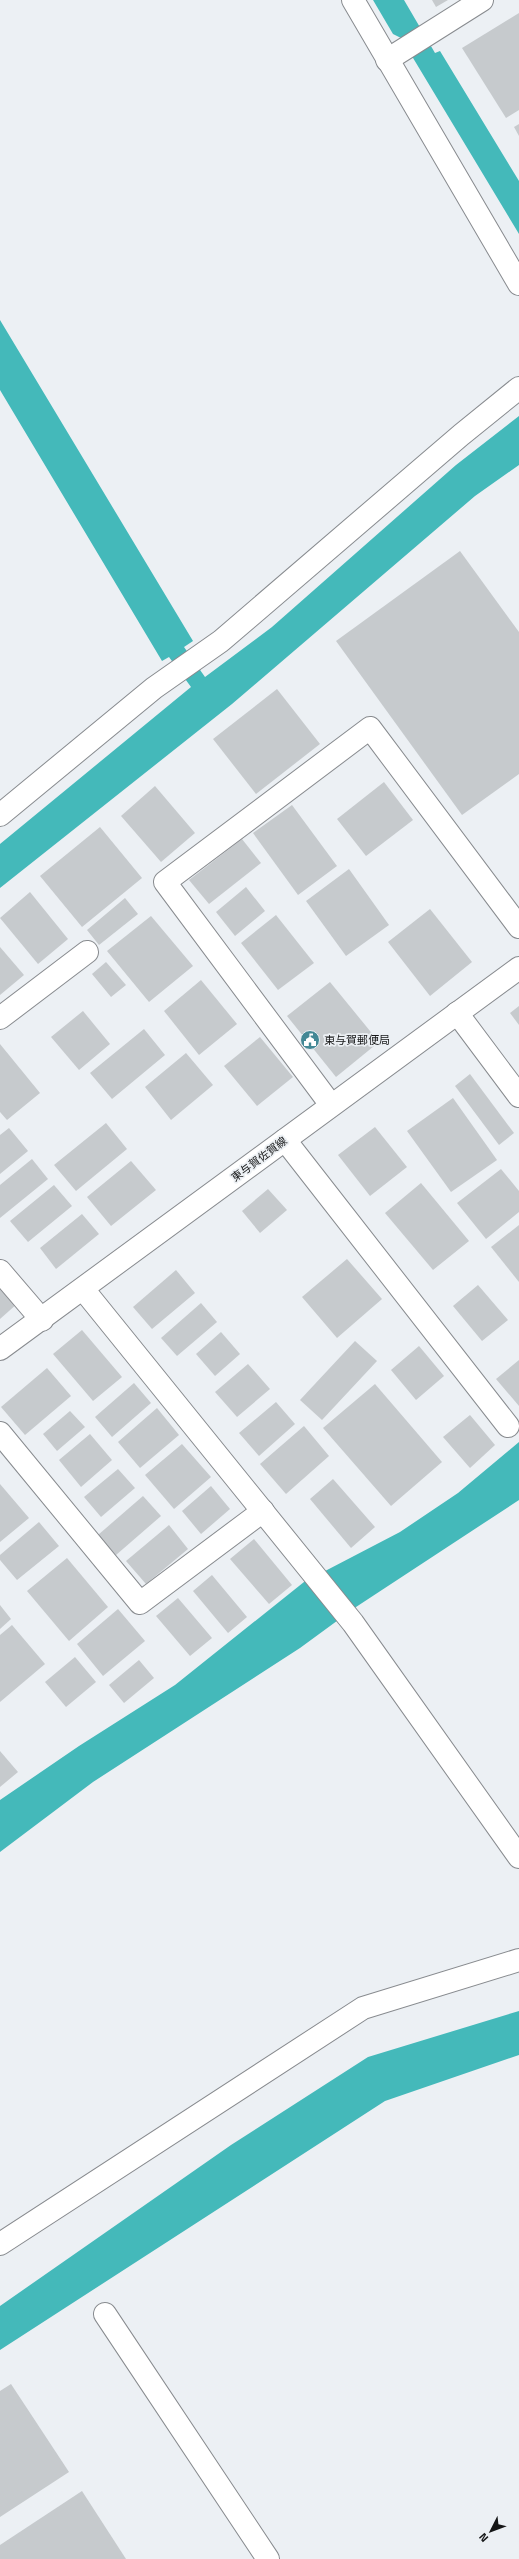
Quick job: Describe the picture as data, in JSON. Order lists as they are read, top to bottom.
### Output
{
  "streets": {
    "street": ["東与賀佐賀線"]
  },
  "places": {
    "public building": ["東与賀郵便局"]
  },
  "north": "bottom left"
}
